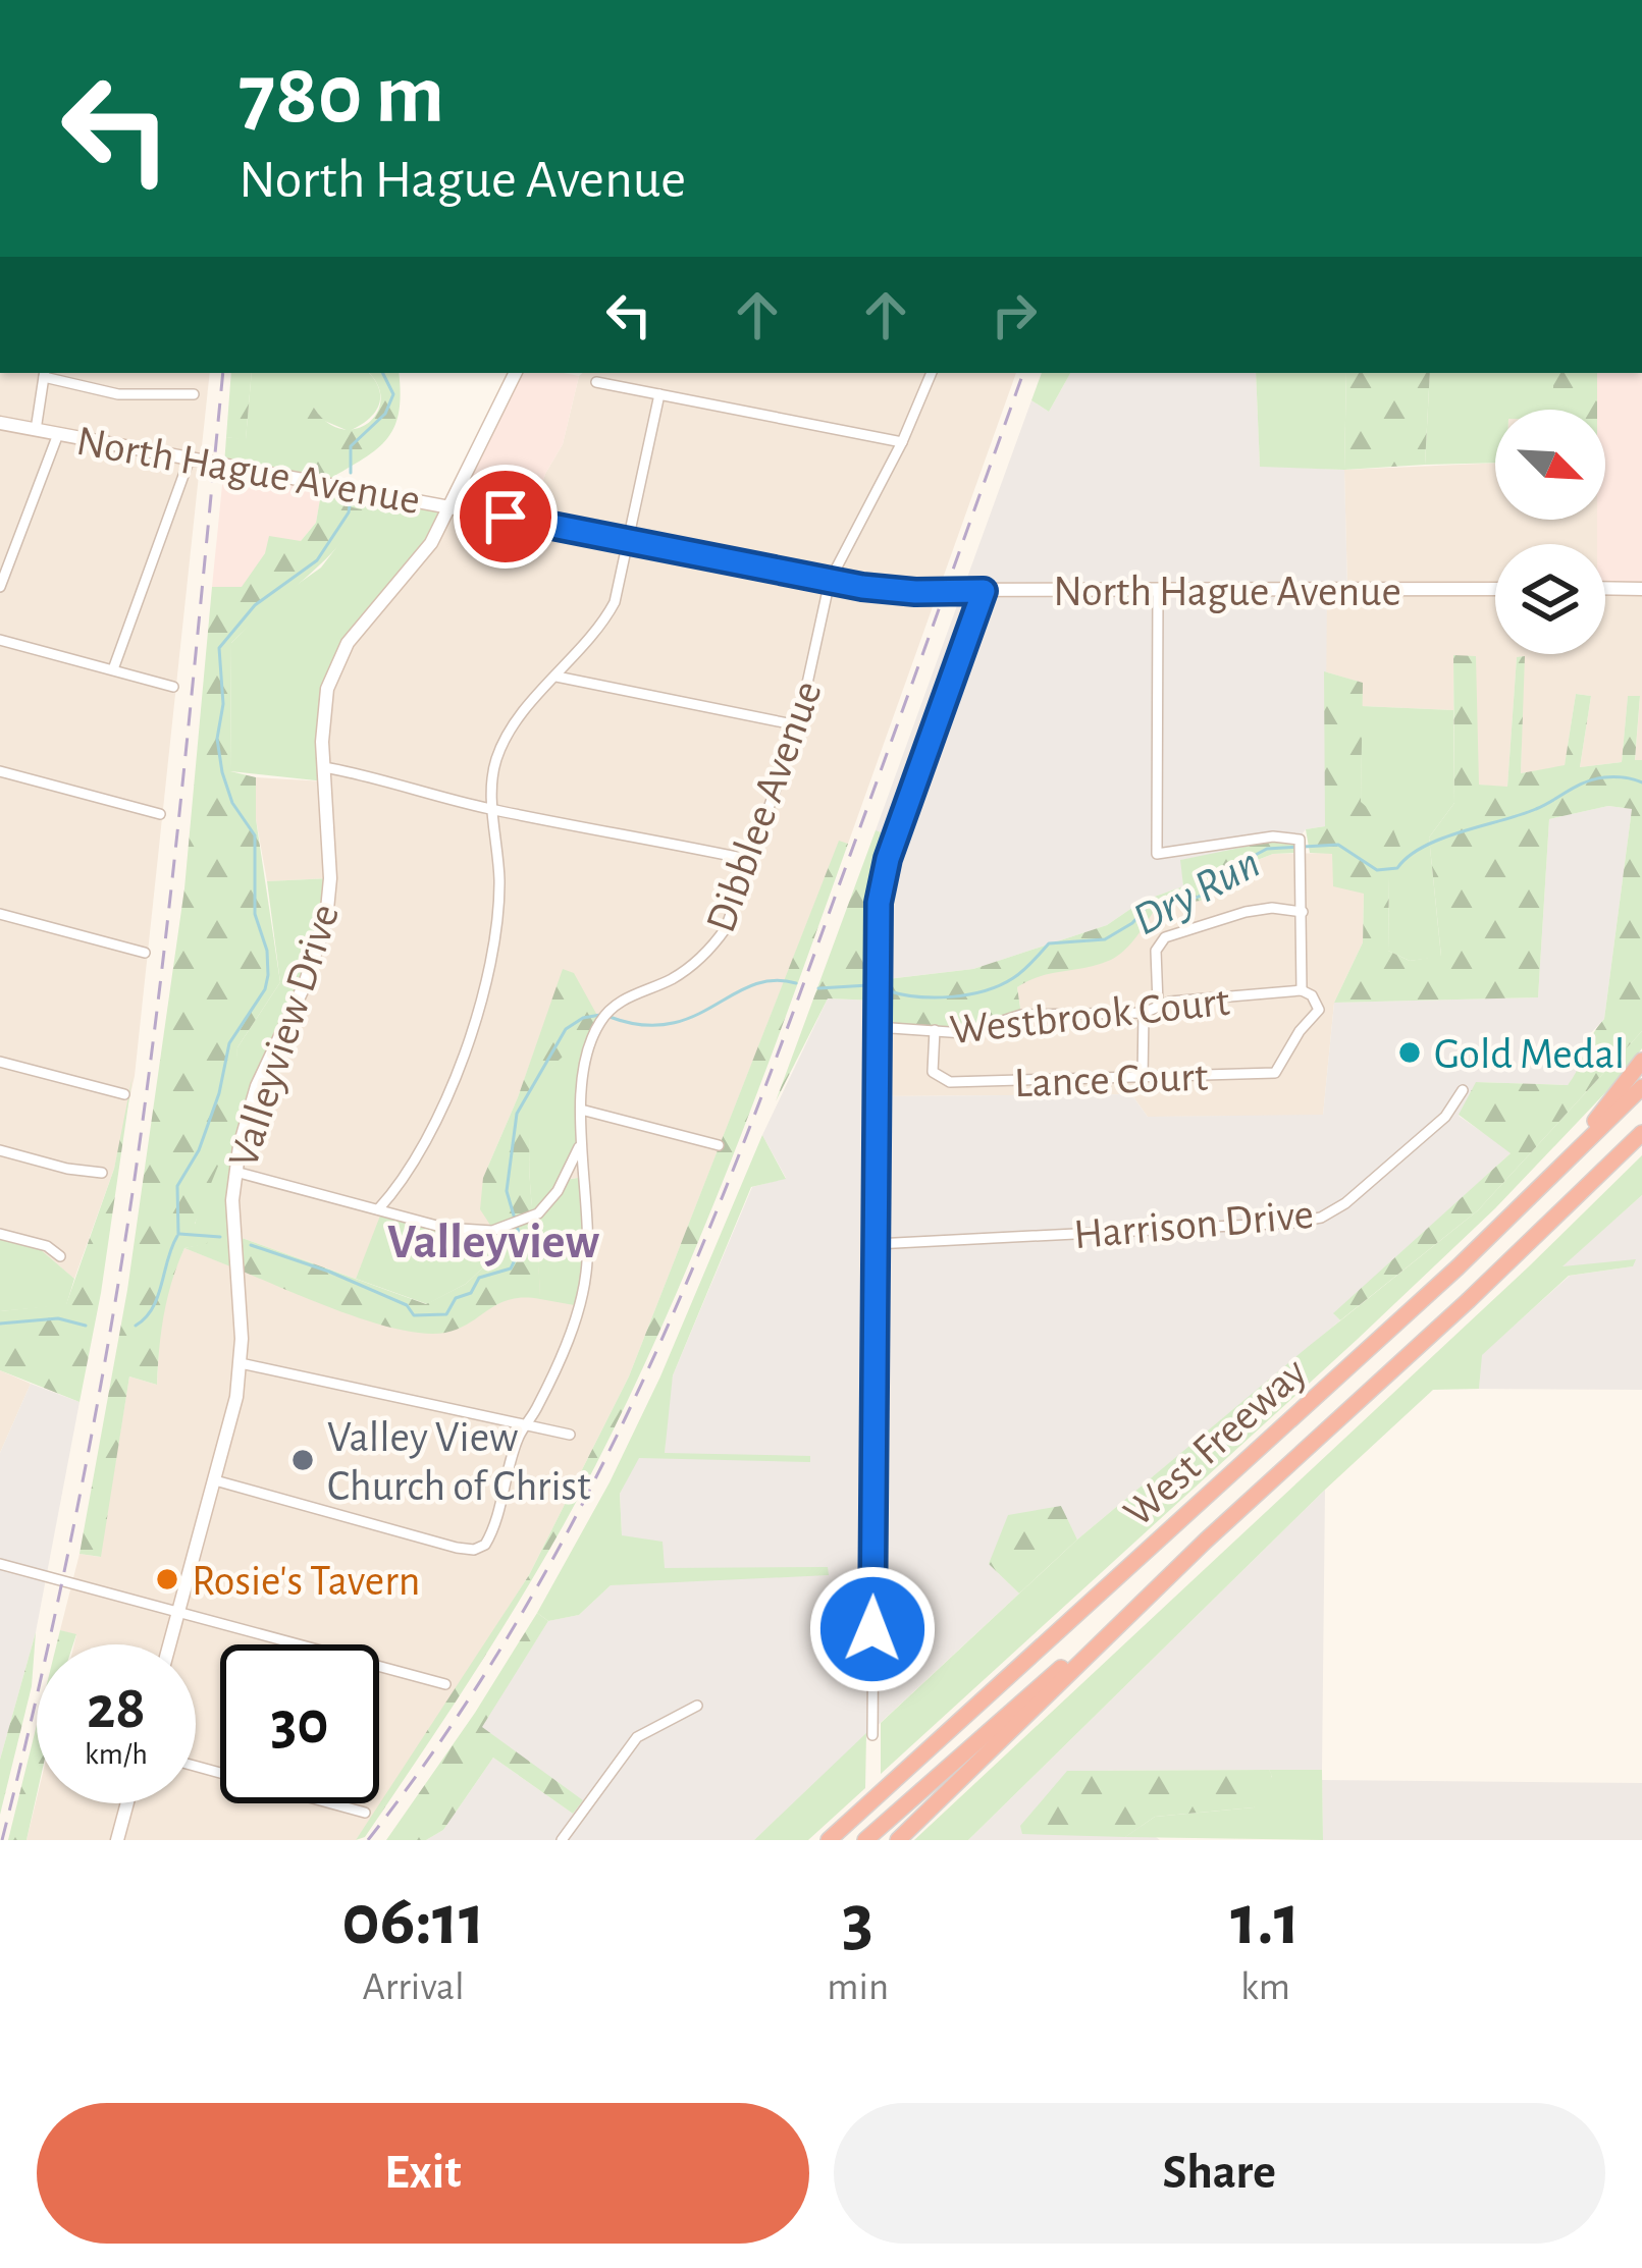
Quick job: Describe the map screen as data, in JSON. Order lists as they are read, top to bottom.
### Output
{
  "streets": {
    "highway": ["West Freeway"],
    "main road": ["North Hague Avenue", "Valleyview Drive"],
    "street": [
      "Dibblee Avenue",
      "Westbrook Court",
      "Lance Court",
      "Harrison Drive"
    ]
  },
  "crossings": [
    ["North Hague Avenue", "Dibblee Avenue"],
    ["North Hague Avenue", "Valleyview Drive"],
    ["Dibblee Avenue", "Valleyview Drive"],
    ["Westbrook Court", "Lance Court"]
  ],
  "districts": ["Valleyview"],
  "water": ["Dry Run"],
  "places": ["Gold Medal", "Valley View Church of Christ", "Rosie's Tavern"],
  "north": "bottom right",
  "page": {
    "turn": ["780 m", "North Hague Avenue"],
    "speed": "28 km/h",
    "limit": "30",
    "eta": [
      "06:11",
      "Arrival",
      "3",
      "min",
      "1.1",
      "km"
    ],
    "buttons": ["Exit", "Share"]
  }
}
